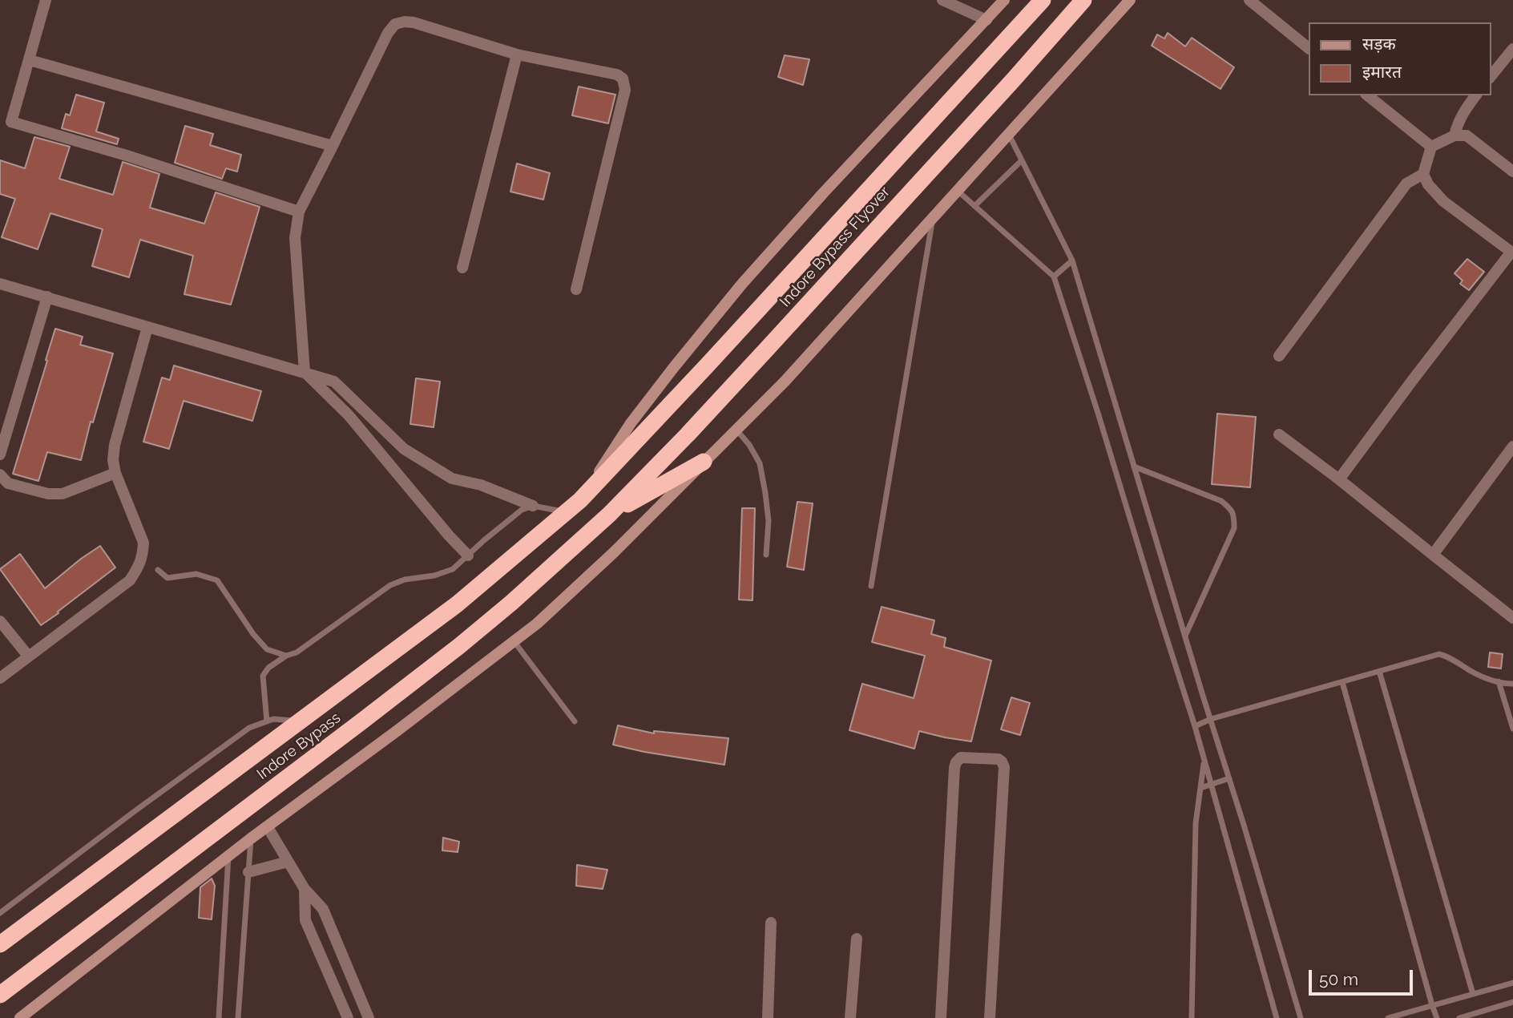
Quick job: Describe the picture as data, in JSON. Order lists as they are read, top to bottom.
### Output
{
  "streets": {
    "highway": ["Indore Bypass Flyover", "Indore Bypass"]
  },
  "crossings": [
    ["Indore Bypass Flyover", "Indore Bypass"]
  ],
  "legend": ["सड़क", "इमारत"],
  "scale_bar": "50 m"
}
